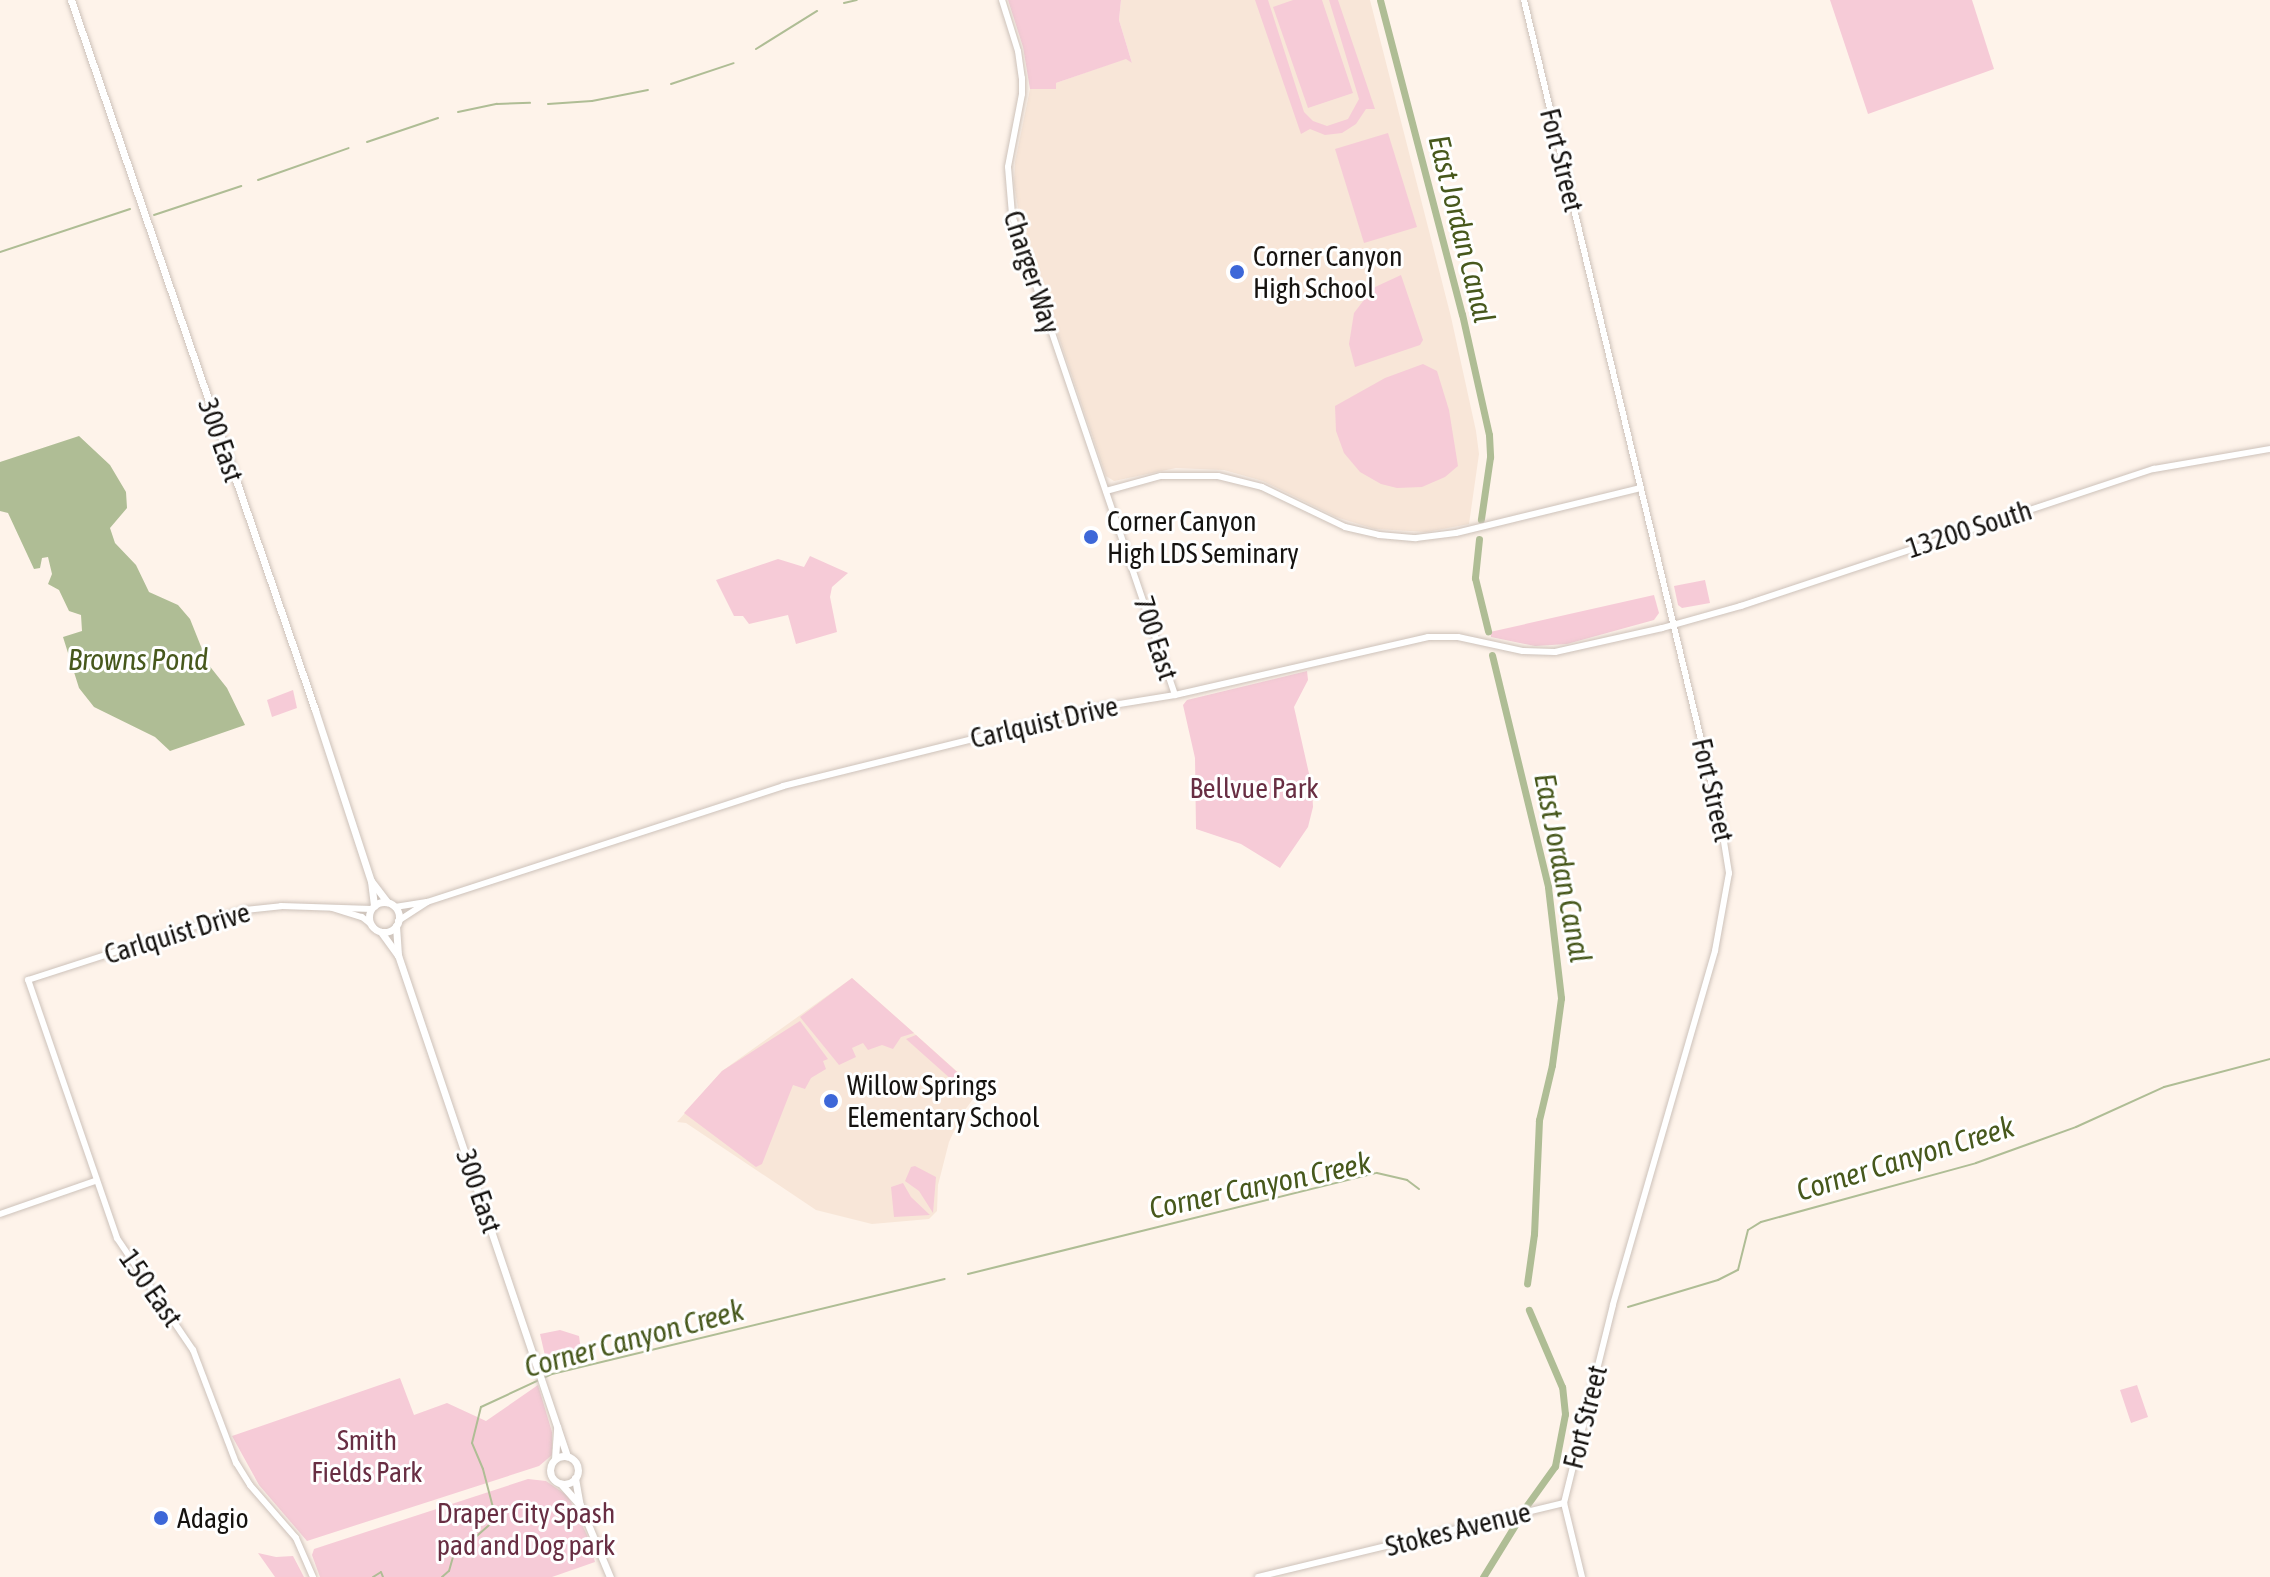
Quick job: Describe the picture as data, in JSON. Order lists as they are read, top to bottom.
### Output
{
  "streets": {
    "main road": ["300 East"],
    "street": [
      "Fort Street",
      "Charger Way",
      "13200 South",
      "700 East",
      "Carlquist Drive",
      "150 East",
      "Stokes Avenue"
    ]
  },
  "crossings": [
    ["Fort Street", "13200 South"],
    ["Fort Street", "Carlquist Drive"],
    ["Fort Street", "Stokes Avenue"],
    ["Charger Way", "700 East"],
    ["300 East", "Carlquist Drive"],
    ["13200 South", "Carlquist Drive"],
    ["700 East", "Carlquist Drive"],
    ["Carlquist Drive", "150 East"]
  ],
  "water": ["East Jordan Canal", "Browns Pond", "Corner Canyon Creek"],
  "parks": ["Bellvue Park", "Smith Fields Park", "Draper City Spash pad and Dog park"],
  "places": [
    "Corner Canyon High School",
    "Corner Canyon High LDS Seminary",
    "Willow Springs Elementary School",
    "Adagio"
  ]
}
